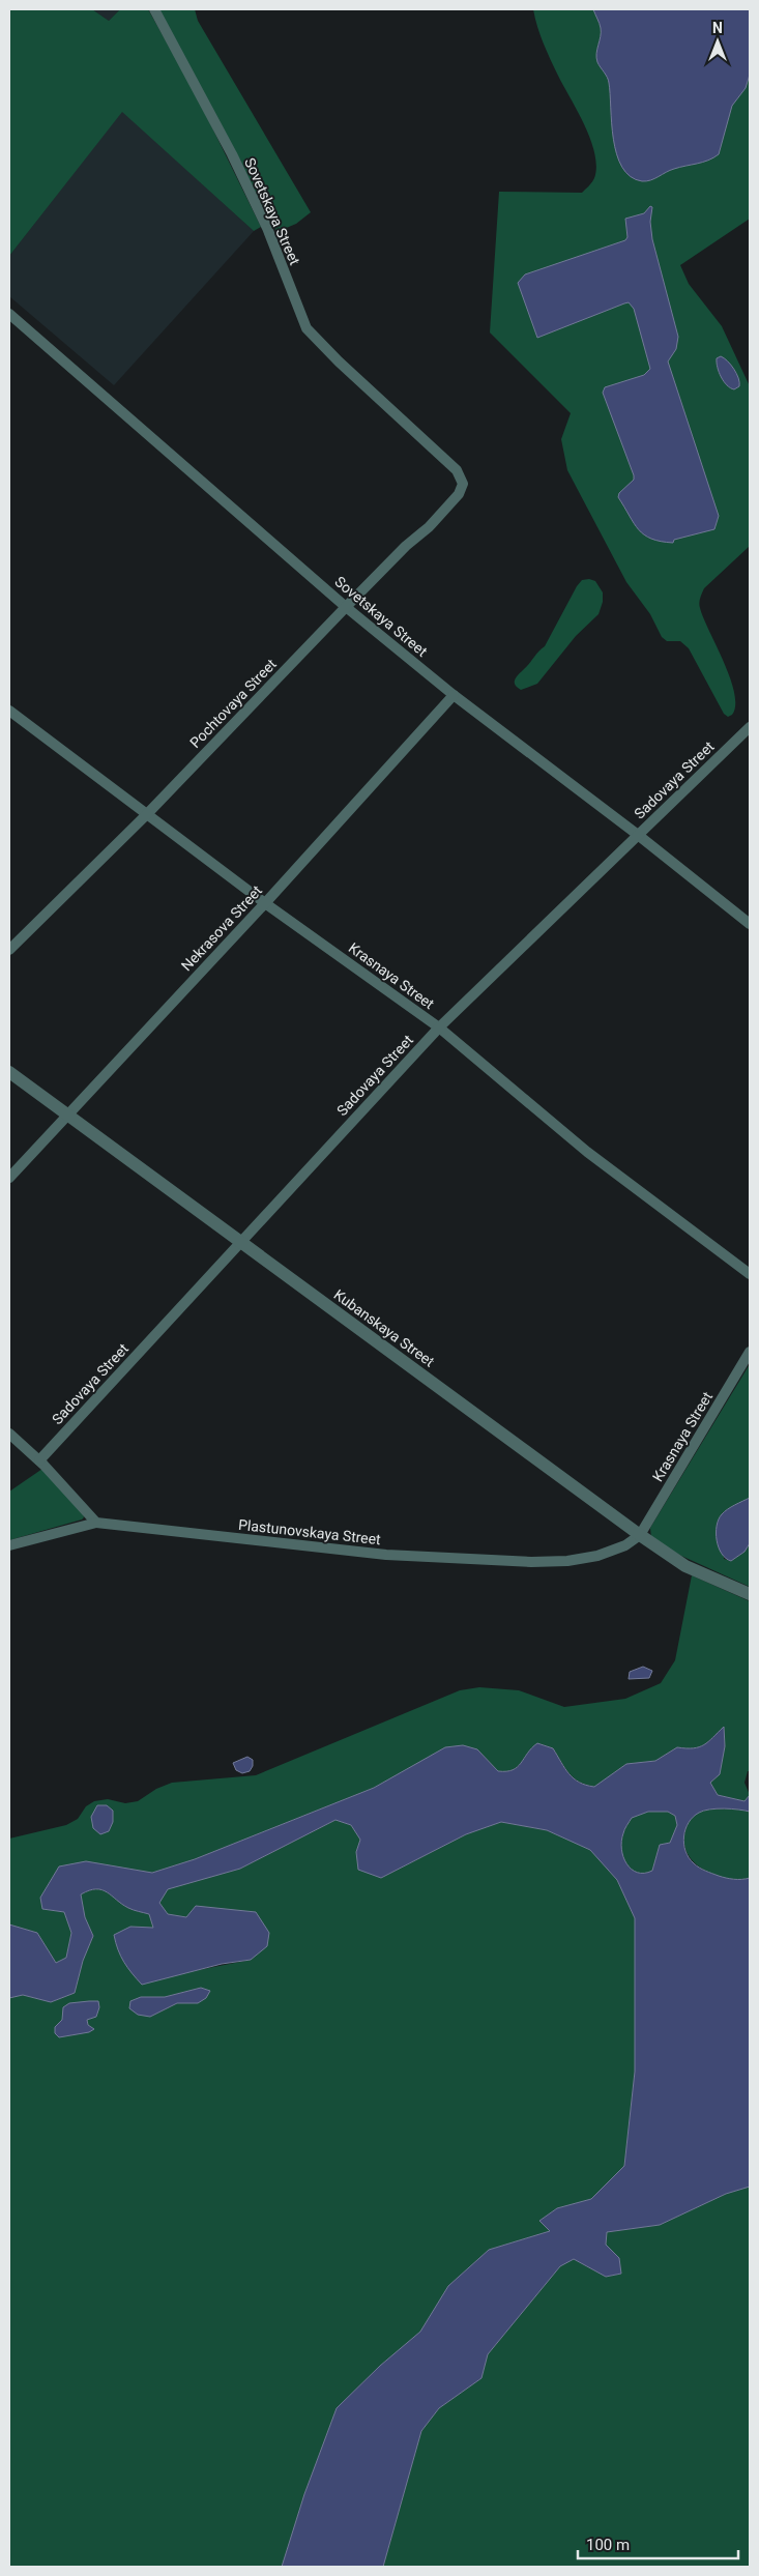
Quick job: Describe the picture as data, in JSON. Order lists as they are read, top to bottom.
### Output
{
  "streets": {
    "street": [
      "Sovetskaya Street",
      "Pochtovaya Street",
      "Sadovaya Street",
      "Nekrasova Street",
      "Krasnaya Street",
      "Kubanskaya Street",
      "Plastunovskaya Street"
    ]
  },
  "crossings": [
    ["Sovetskaya Street", "Pochtovaya Street"],
    ["Sovetskaya Street", "Sadovaya Street"],
    ["Sovetskaya Street", "Nekrasova Street"],
    ["Pochtovaya Street", "Krasnaya Street"],
    ["Sadovaya Street", "Krasnaya Street"],
    ["Sadovaya Street", "Kubanskaya Street"],
    ["Nekrasova Street", "Krasnaya Street"],
    ["Nekrasova Street", "Kubanskaya Street"],
    ["Krasnaya Street", "Kubanskaya Street"],
    ["Krasnaya Street", "Plastunovskaya Street"],
    ["Kubanskaya Street", "Plastunovskaya Street"]
  ],
  "scale_bar": "100 m",
  "north": "top"
}
